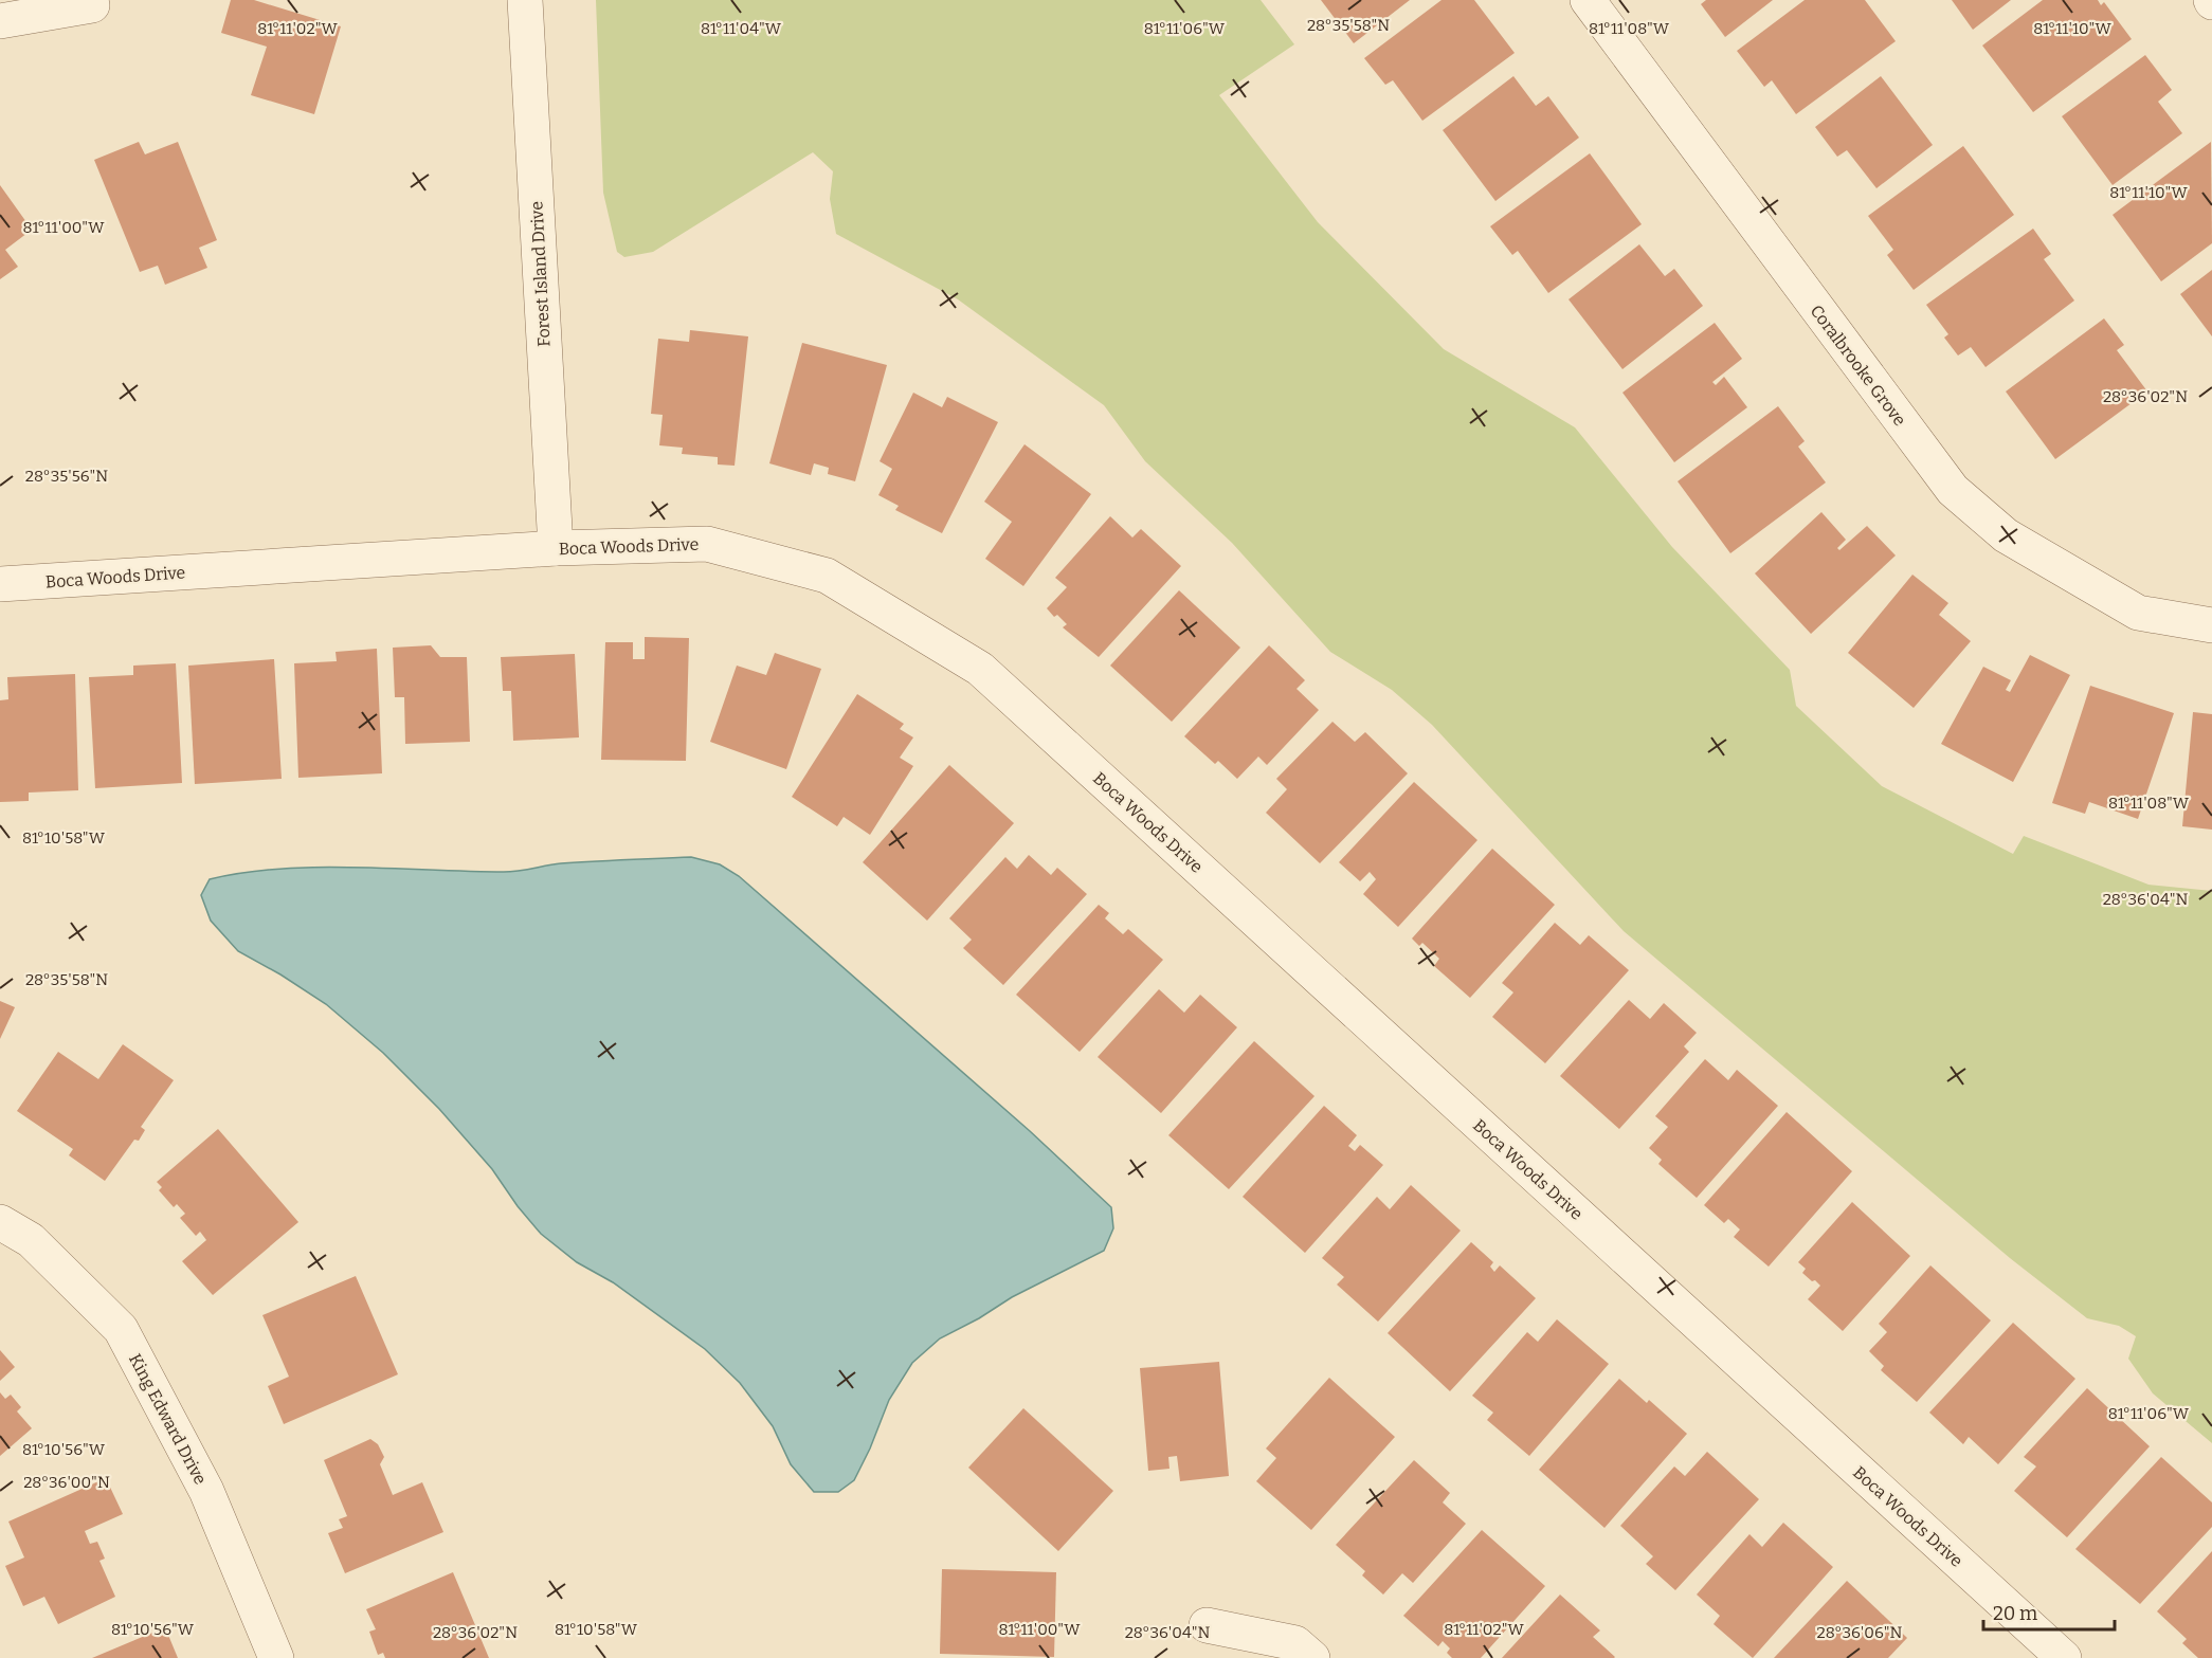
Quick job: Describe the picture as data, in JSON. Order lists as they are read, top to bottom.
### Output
{
  "streets": {
    "street": [
      "Forest Island Drive",
      "Coralbrooke Grove",
      "Boca Woods Drive",
      "King Edward Drive"
    ]
  },
  "crossings": [
    ["Forest Island Drive", "Boca Woods Drive"]
  ],
  "scale_bar": "20 m",
  "coordinates": [
    "28°35'58\"N",
    "81°11'02\"W",
    "81°11'04\"W",
    "81°11'06\"W",
    "81°11'08\"W",
    "81°11'10\"W",
    "81°11'00\"W",
    "28°36'02\"N",
    "28°35'56\"N",
    "81°10'58\"W",
    "28°36'04\"N",
    "81°10'56\"W",
    "28°36'00\"N",
    "28°36'06\"N"
  ]
}
